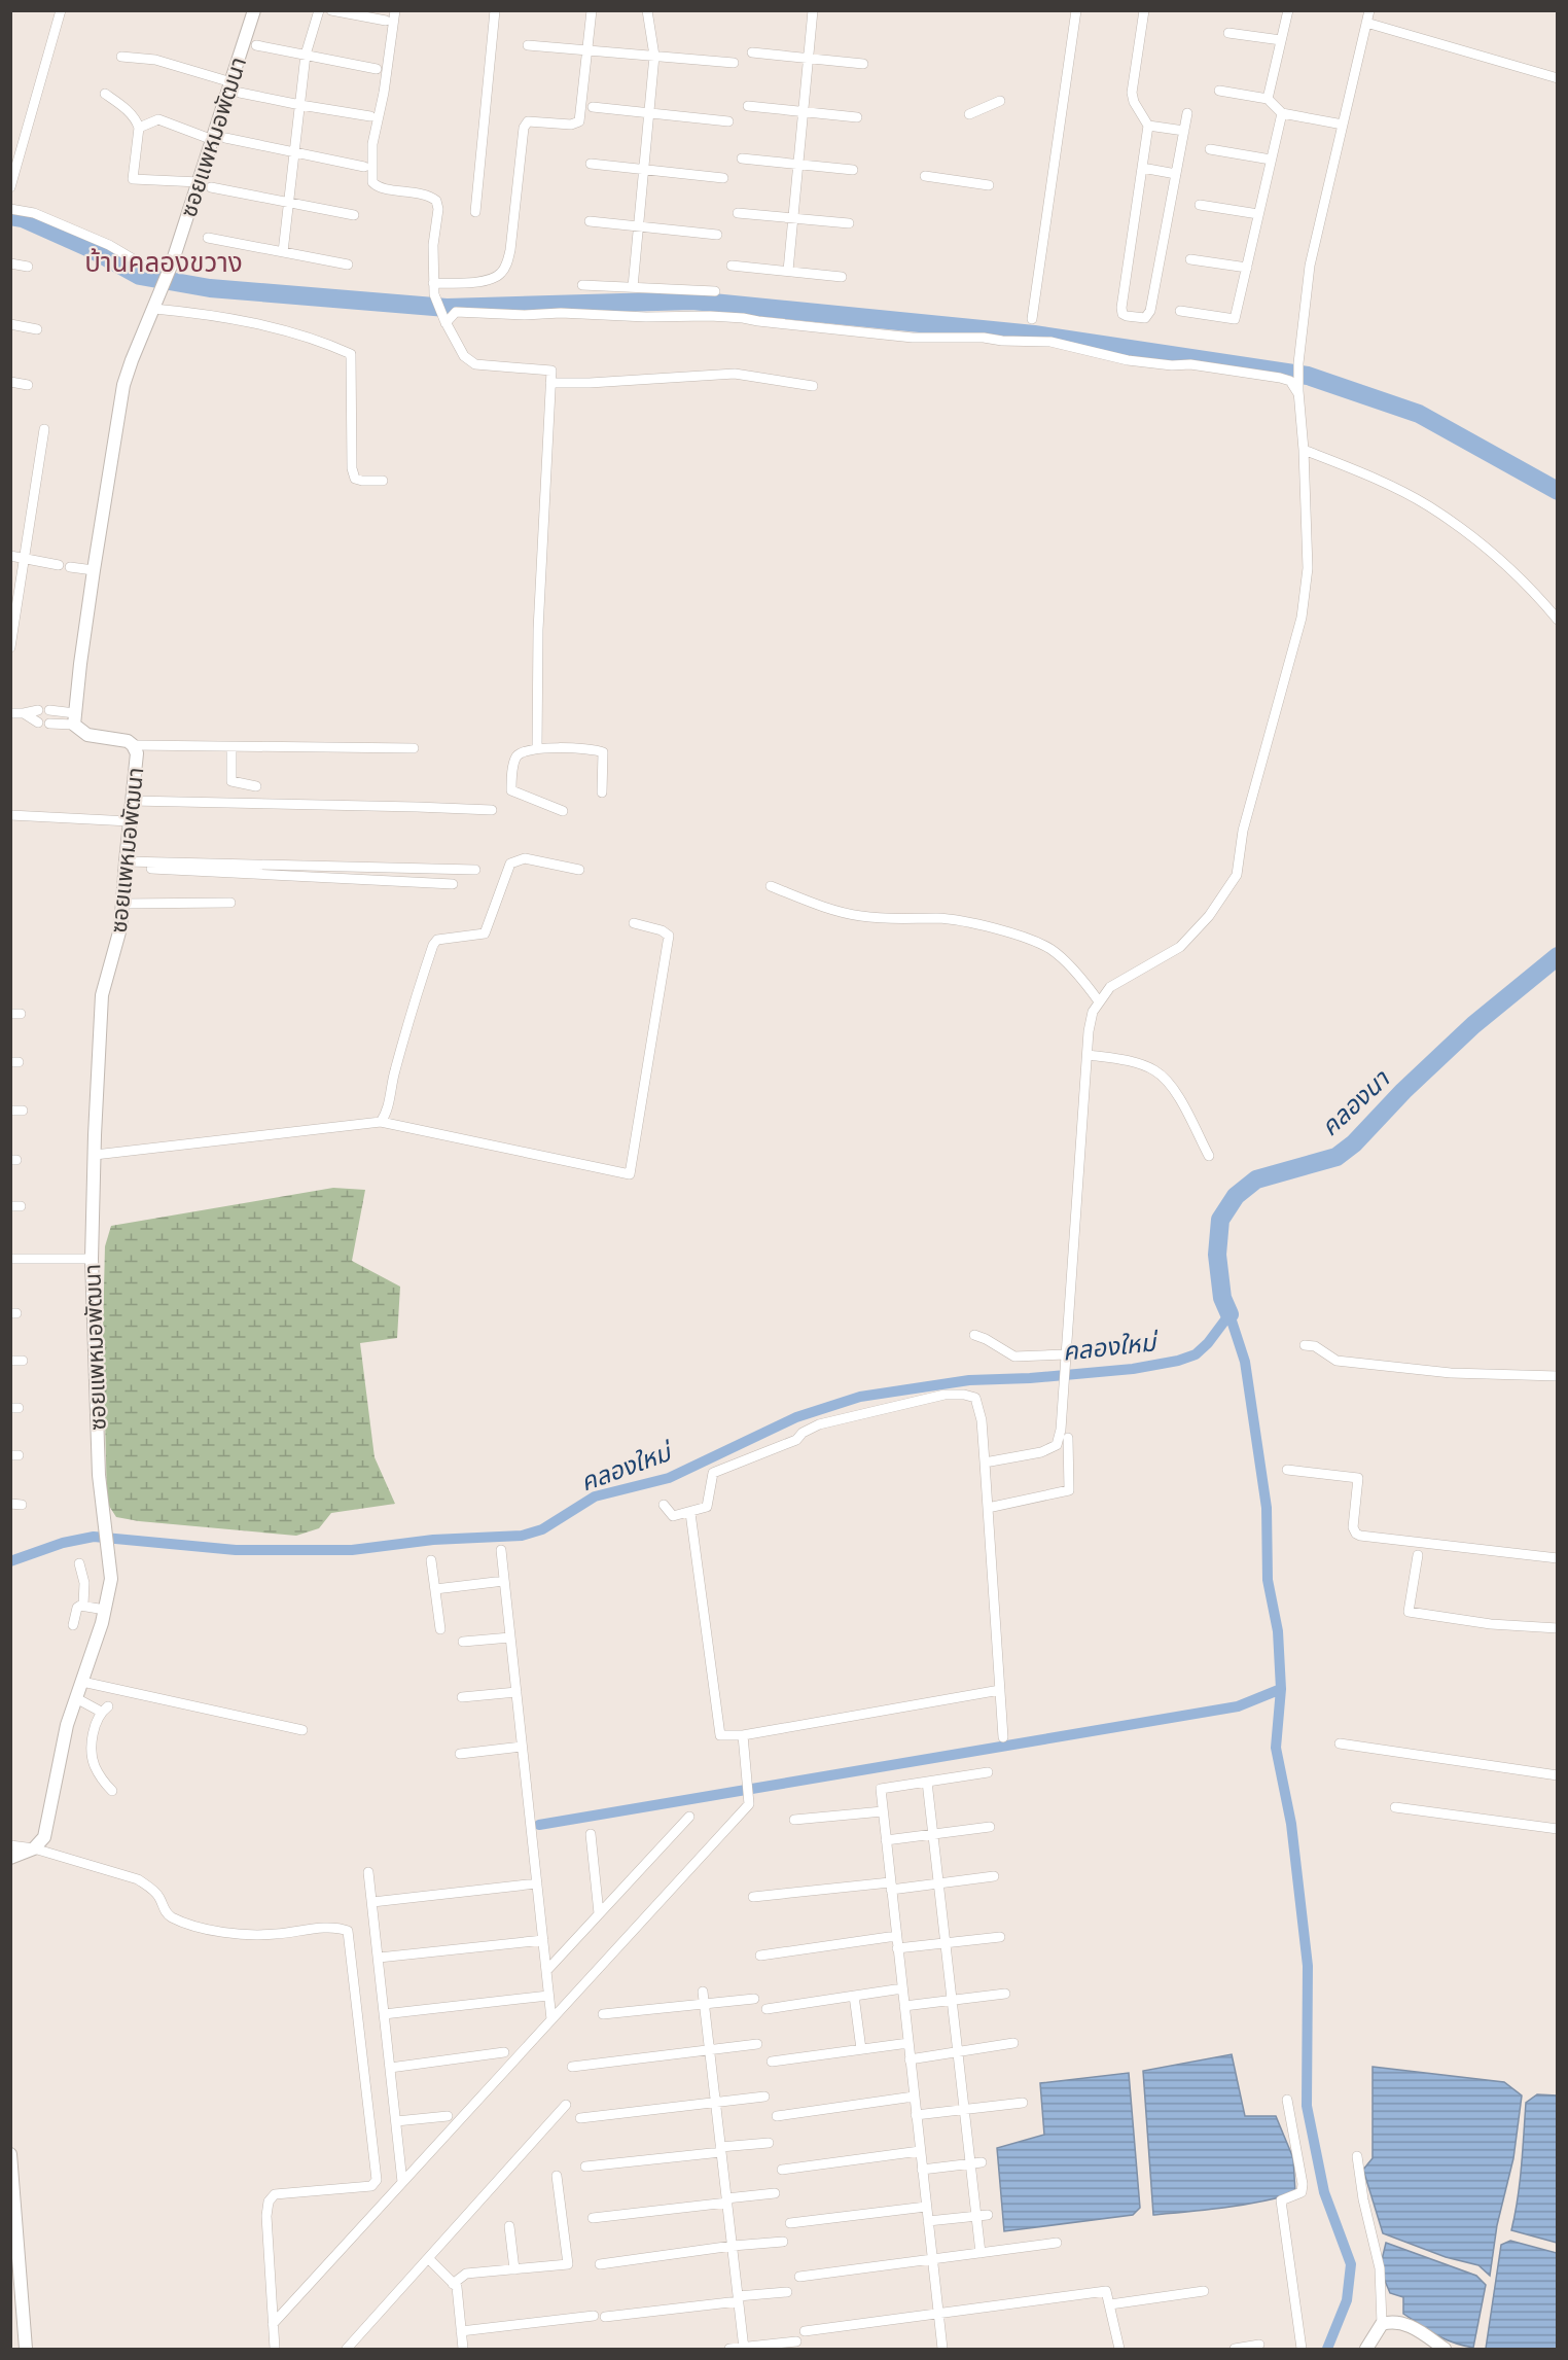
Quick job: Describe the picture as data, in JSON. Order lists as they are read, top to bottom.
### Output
{
  "streets": {
    "street": ["ซอยแพหมอพัฒนา"]
  },
  "districts": ["บ้านคลองขวาง"],
  "water": ["คลองนา", "คลองใหม่"]
}
